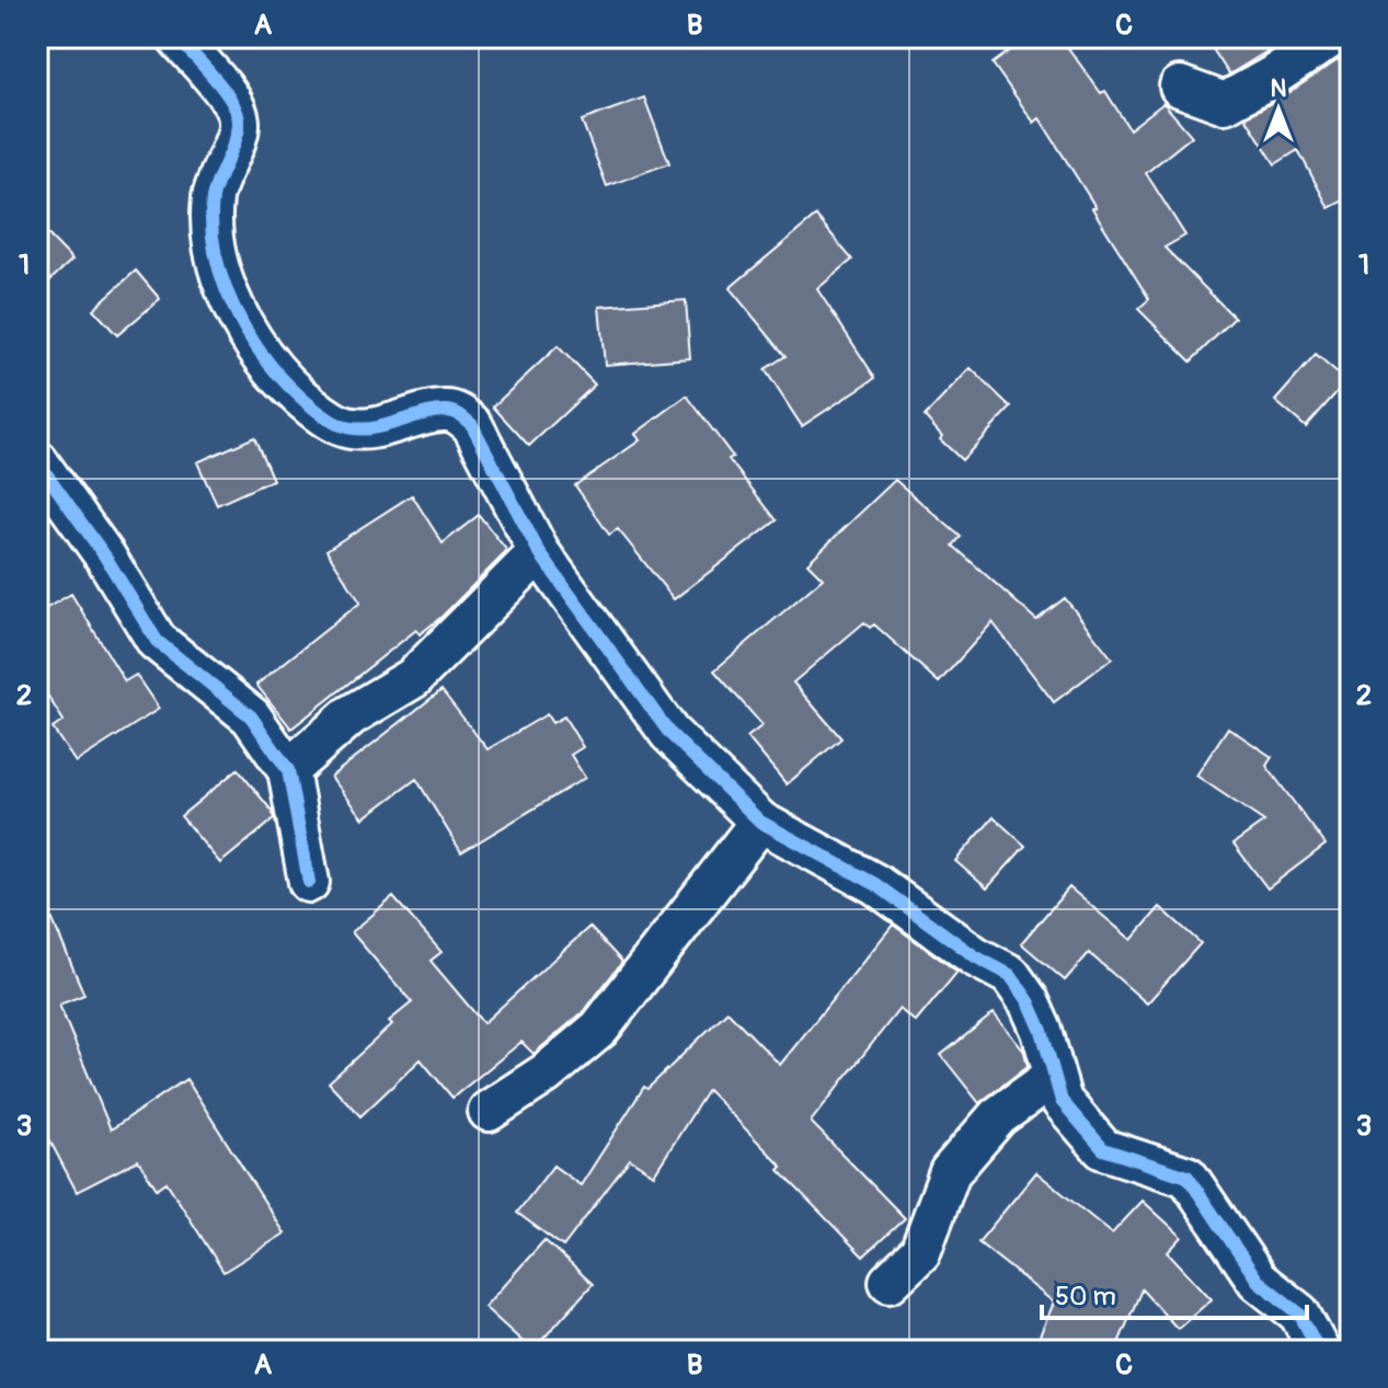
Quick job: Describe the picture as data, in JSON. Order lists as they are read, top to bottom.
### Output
{
  "scale_bar": "50 m",
  "north": "top",
  "grid": {
    "columns": ["A", "B", "C"],
    "rows": ["1", "2", "3"]
  }
}
